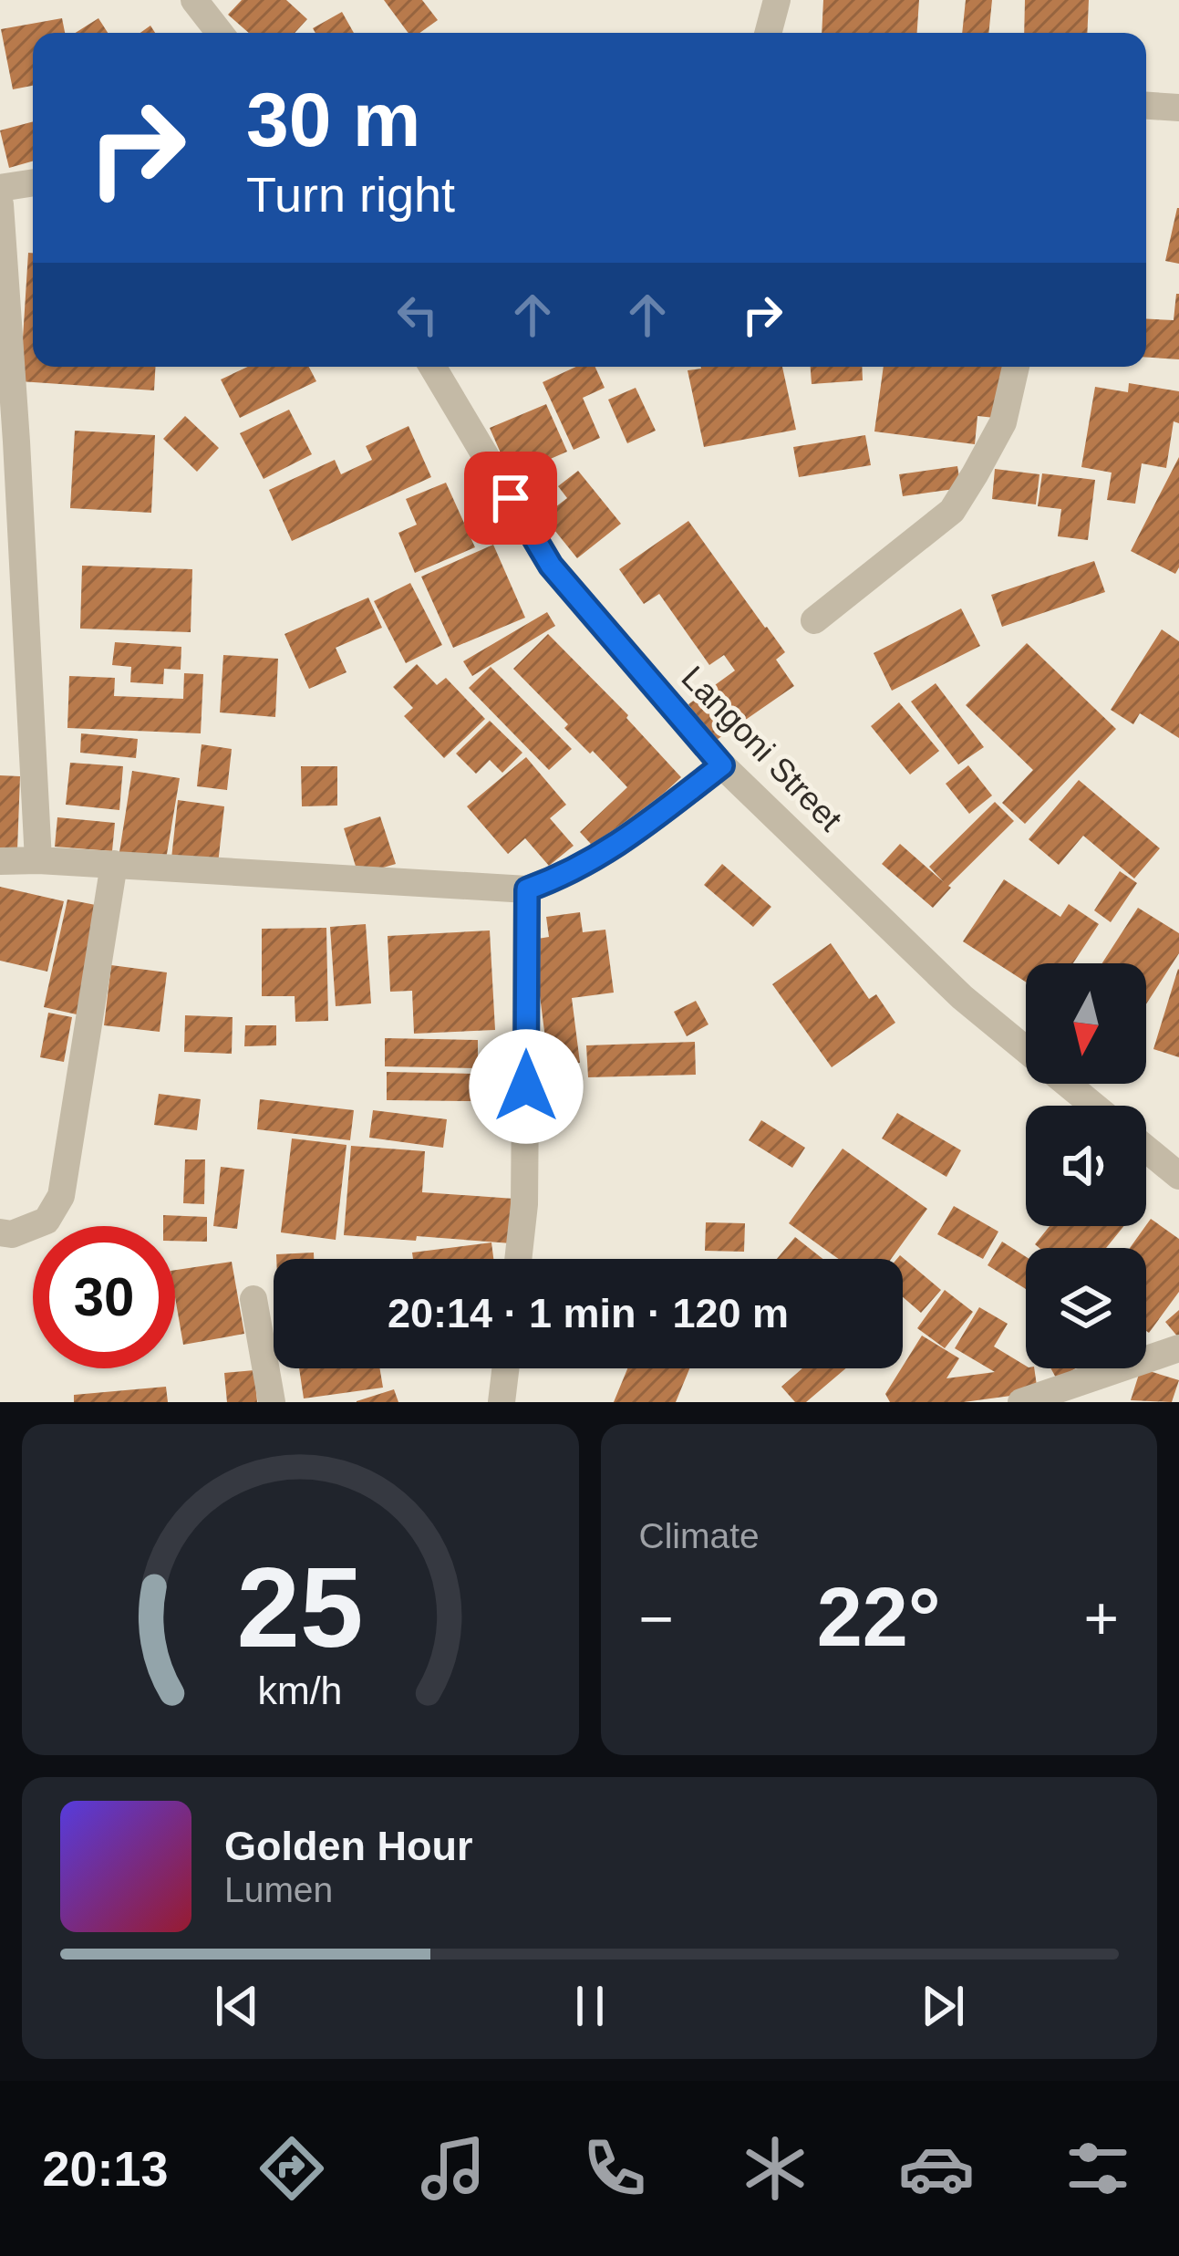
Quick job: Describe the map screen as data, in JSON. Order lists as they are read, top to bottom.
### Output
{
  "streets": {
    "street": ["Langoni Street"]
  },
  "north": "bottom",
  "page": {
    "turn": ["30 m", "Turn right"],
    "limit": "30",
    "trip": "20:14 · 1 min · 120 m",
    "tile": "Climate",
    "heat": ["−", "22°", "+"],
    "song": ["Golden Hour", "Lumen"],
    "tabs": "20:13",
    "gauge": ["25", "km/h"]
  }
}
